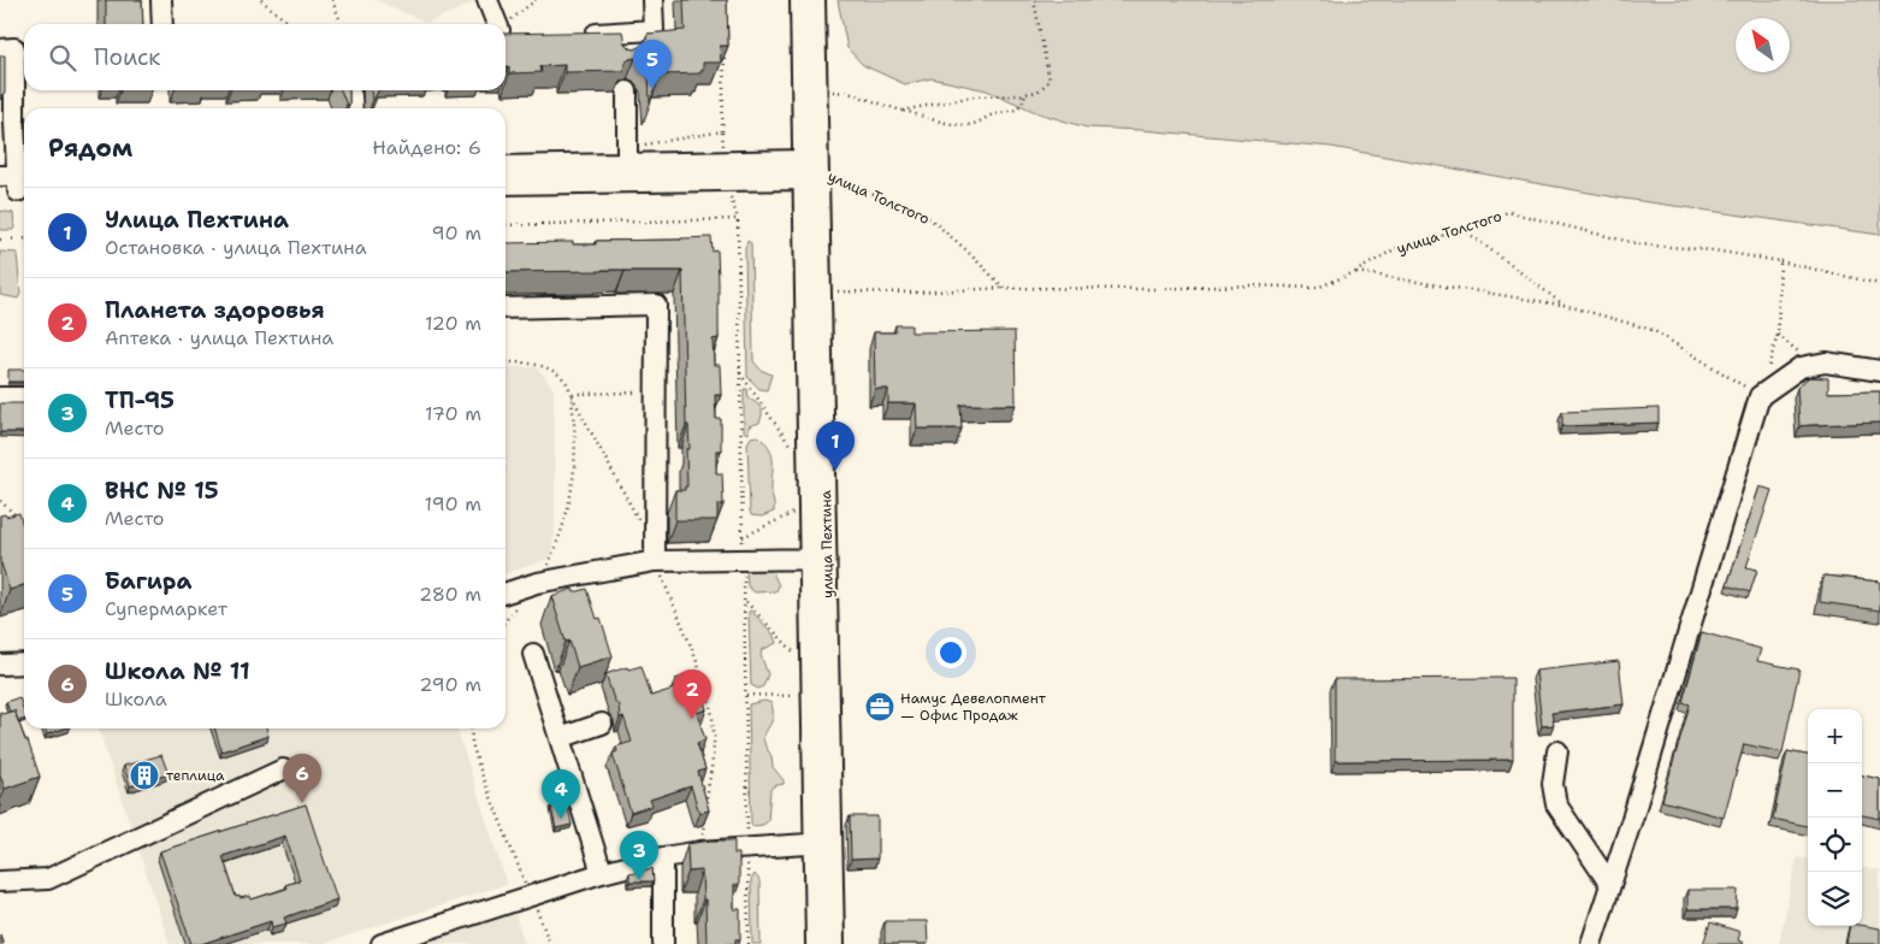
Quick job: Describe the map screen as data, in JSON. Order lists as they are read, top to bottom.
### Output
{
  "streets": {
    "street": ["улица Пехтина"],
    "path": ["улица Толстого"]
  },
  "crossings": [
    ["улица Толстого", "улица Пехтина"]
  ],
  "places": {
    "office": ["Намус Девелопмент — Офис Продаж"],
    "building": ["теплица"]
  },
  "north": "top left",
  "page": {
    "search": "Поиск",
    "pins": [
      "5",
      "1",
      "2",
      "6",
      "4",
      "3"
    ],
    "heading": ["Рядом", "Найдено: 6"],
    "list": [
      {
        "mark": "1",
        "name": "Улица Пехтина",
        "note": "Остановка · улица Пехтина",
        "value": "90 m"
      },
      {
        "mark": "2",
        "name": "Планета здоровья",
        "note": "Аптека · улица Пехтина",
        "value": "120 m"
      },
      {
        "mark": "3",
        "name": "ТП-95",
        "note": "Место",
        "value": "170 m"
      },
      {
        "mark": "4",
        "name": "ВНС № 15",
        "note": "Место",
        "value": "190 m"
      },
      {
        "mark": "5",
        "name": "Багира",
        "note": "Супермаркет",
        "value": "280 m"
      },
      {
        "mark": "6",
        "name": "Школа № 11",
        "note": "Школа",
        "value": "290 m"
      }
    ],
    "map_buttons": ["+", "−"]
  }
}
